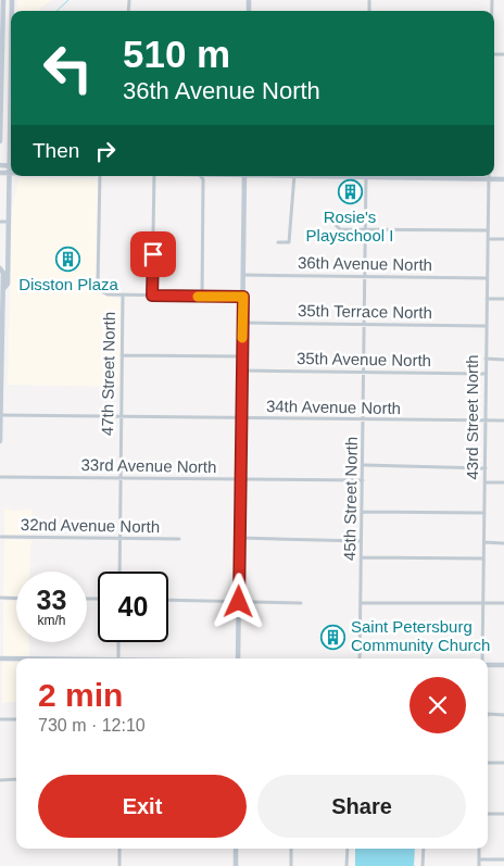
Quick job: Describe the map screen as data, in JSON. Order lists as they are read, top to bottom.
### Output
{
  "streets": {
    "street": [
      "36th Avenue North",
      "35th Terrace North",
      "35th Avenue North",
      "47th Street North",
      "34th Avenue North",
      "43rd Street North",
      "33rd Avenue North",
      "45th Street North",
      "32nd Avenue North"
    ]
  },
  "crossings": [
    ["36th Avenue North", "43rd Street North"],
    ["36th Avenue North", "45th Street North"],
    ["35th Terrace North", "43rd Street North"],
    ["35th Terrace North", "45th Street North"],
    ["35th Avenue North", "43rd Street North"],
    ["35th Avenue North", "45th Street North"],
    ["47th Street North", "34th Avenue North"],
    ["47th Street North", "33rd Avenue North"],
    ["47th Street North", "32nd Avenue North"],
    ["34th Avenue North", "43rd Street North"],
    ["34th Avenue North", "45th Street North"],
    ["33rd Avenue North", "45th Street North"]
  ],
  "places": {
    "building": ["Rosie's Playschool I", "Disston Plaza", "Saint Petersburg Community Church"]
  },
  "page": {
    "turn": ["510 m", "36th Avenue North"],
    "then": "Then",
    "speed": "33 km/h",
    "limit": "40",
    "heading": ["2 min", "730 m · 12:10"],
    "buttons": ["Exit", "Share"]
  }
}
